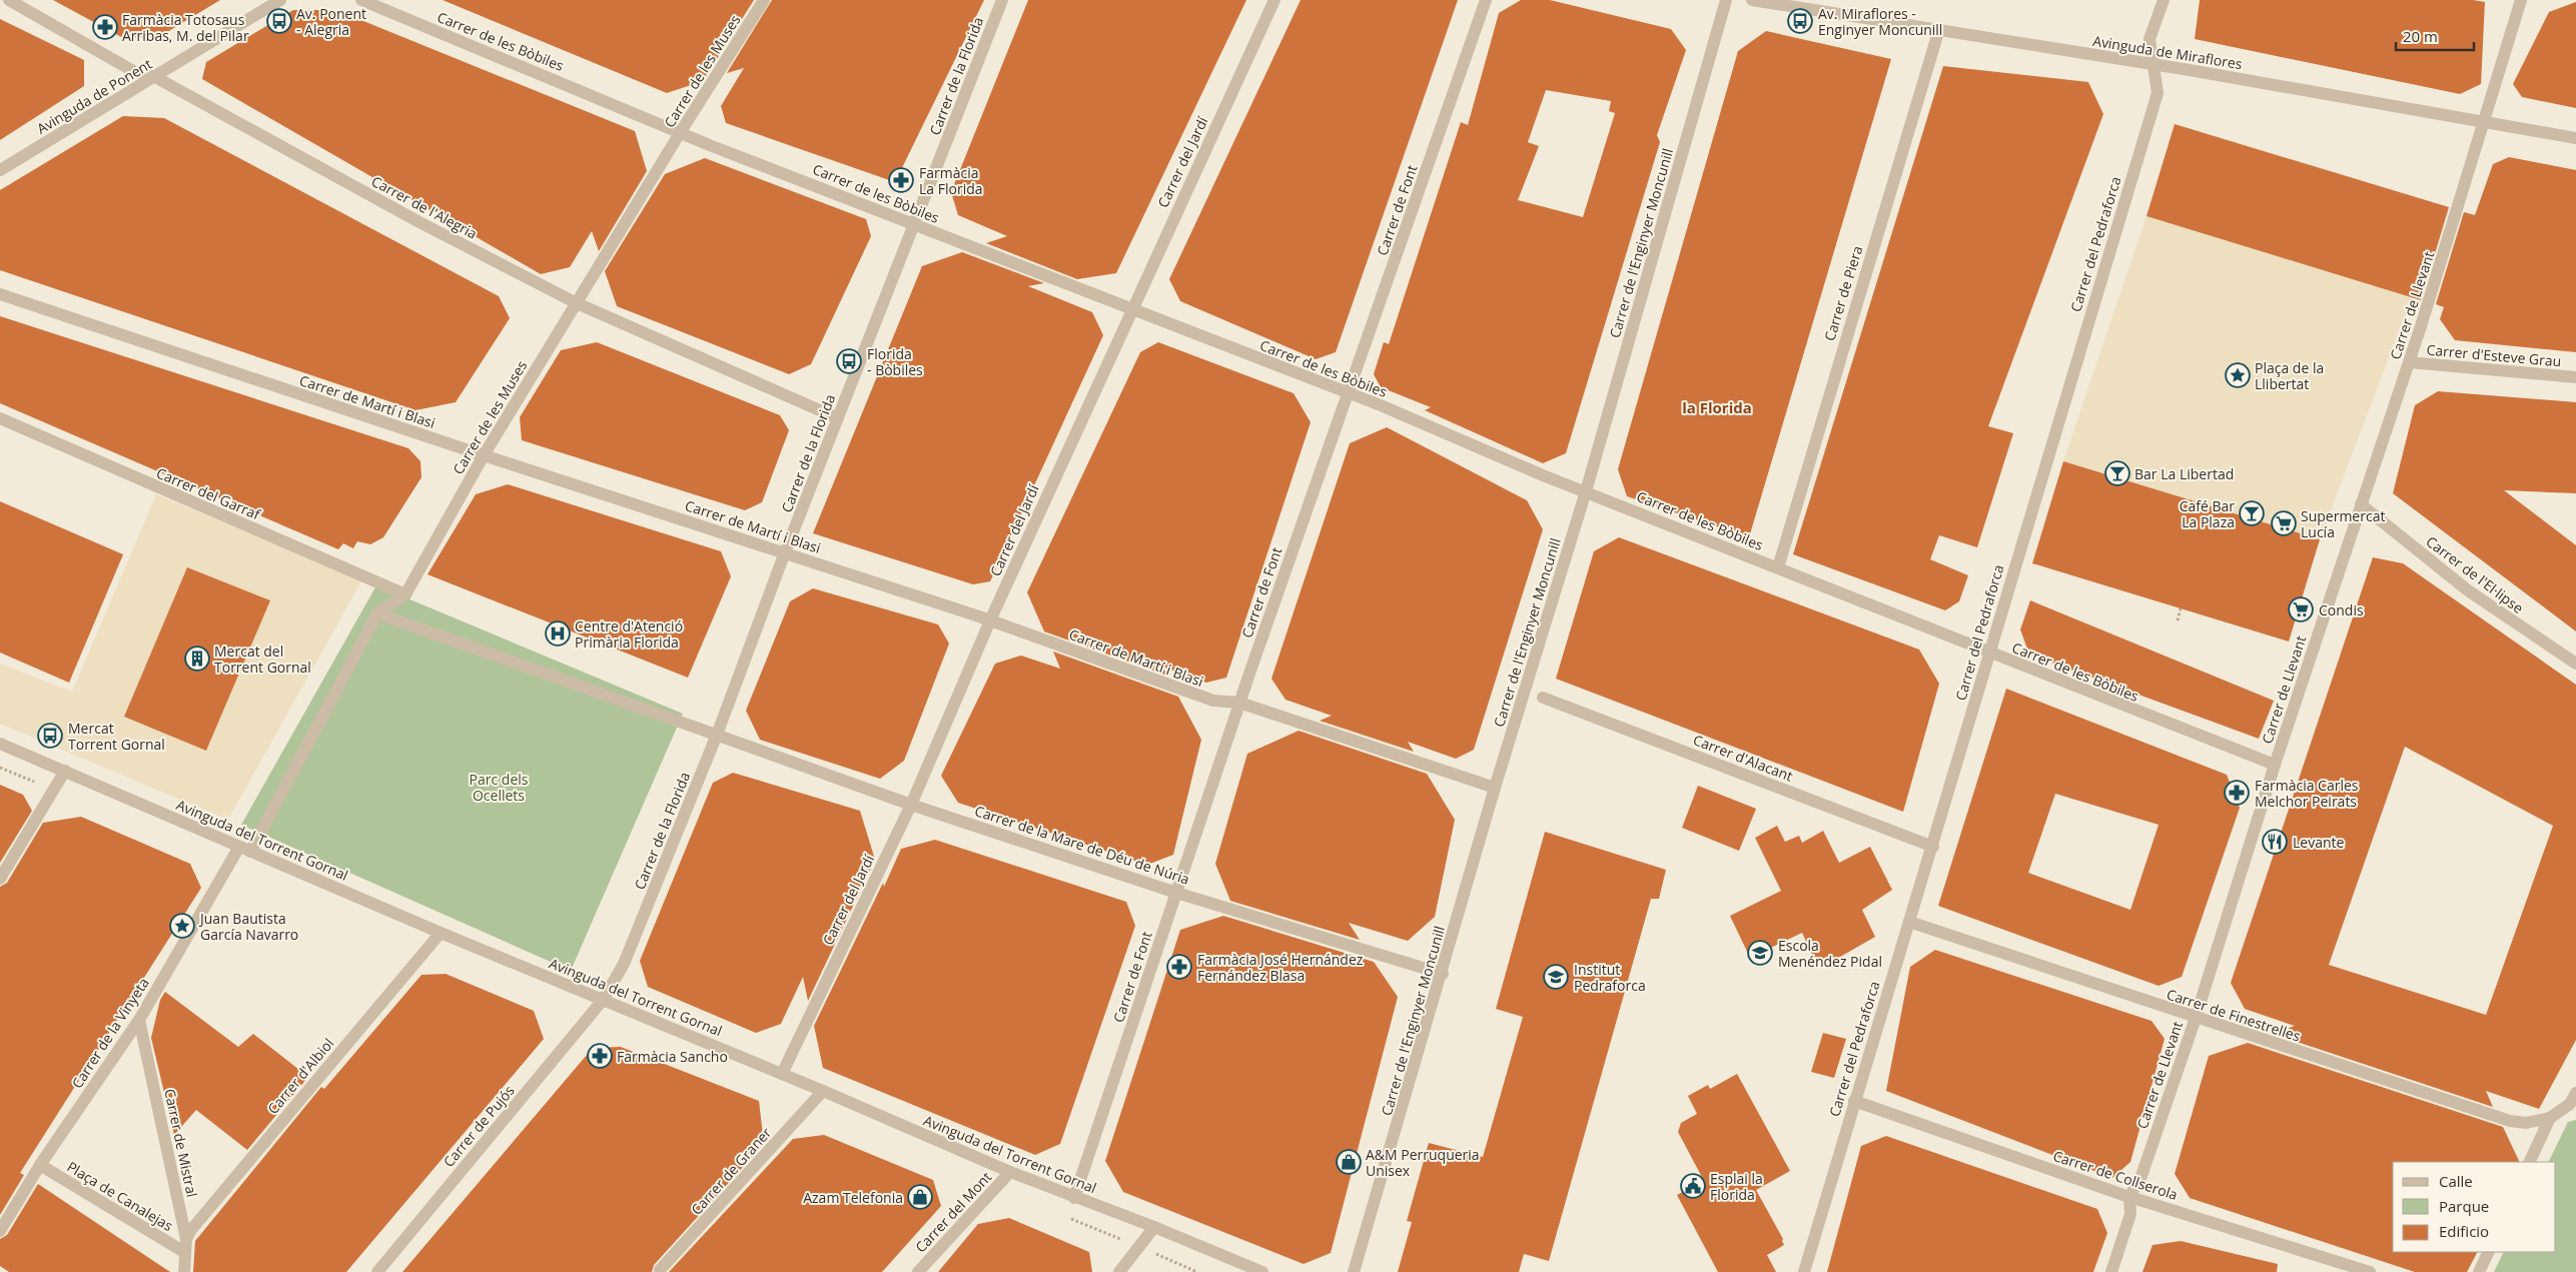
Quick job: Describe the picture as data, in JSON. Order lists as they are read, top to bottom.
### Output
{
  "streets": {
    "street": [
      "Carrer de les Bòbiles",
      "Avinguda de Miraflores",
      "Carrer de les Muses",
      "Carrer de la Florida",
      "Avinguda de Ponent",
      "Carrer del Jardí",
      "Carrer de l'Alegria",
      "Carrer de Font",
      "Carrer de l'Enginyer Moncunill",
      "Carrer del Pedraforca",
      "Carrer de Piera",
      "Carrer de Llevant",
      "Carrer d'Esteve Grau",
      "Carrer de Martí i Blasi",
      "Carrer del Garraf",
      "Carrer de l'El·lipse",
      "Carrer d'Alacant",
      "Avinguda del Torrent Gornal",
      "Carrer de la Mare de Déu de Núria",
      "Carrer de Finestrelles",
      "Carrer de la Vinyeta",
      "Carrer d'Albiol",
      "Carrer de Pujós",
      "Carrer de Mistral",
      "Carrer de Graner",
      "Carrer de Collserola",
      "Plaça de Canalejas",
      "Carrer del Mont"
    ]
  },
  "crossings": [
    ["Carrer de les Bòbiles", "Carrer de les Muses"],
    ["Carrer de les Bòbiles", "Carrer de la Florida"],
    ["Carrer de les Bòbiles", "Carrer del Jardí"],
    ["Carrer de les Bòbiles", "Carrer de Font"],
    ["Carrer de les Bòbiles", "Carrer de l'Enginyer Moncunill"],
    ["Carrer de les Bòbiles", "Carrer del Pedraforca"],
    ["Carrer de les Bòbiles", "Carrer de Piera"],
    ["Carrer de les Bòbiles", "Carrer de Llevant"],
    ["Avinguda de Miraflores", "Carrer del Pedraforca"],
    ["Avinguda de Miraflores", "Carrer de Piera"],
    ["Avinguda de Miraflores", "Carrer de Llevant"],
    ["Carrer de les Muses", "Carrer de l'Alegria"],
    ["Carrer de les Muses", "Carrer de Martí i Blasi"],
    ["Carrer de les Muses", "Carrer del Garraf"],
    ["Carrer de les Muses", "Avinguda del Torrent Gornal"],
    ["Carrer de les Muses", "Carrer de la Vinyeta"],
    ["Carrer de la Florida", "Carrer de l'Alegria"],
    ["Carrer de la Florida", "Carrer de Martí i Blasi"],
    ["Carrer de la Florida", "Avinguda del Torrent Gornal"],
    ["Carrer de la Florida", "Carrer de la Mare de Déu de Núria"],
    ["Carrer de la Florida", "Carrer de Pujós"],
    ["Avinguda de Ponent", "Carrer de l'Alegria"],
    ["Carrer del Jardí", "Carrer de Martí i Blasi"],
    ["Carrer del Jardí", "Avinguda del Torrent Gornal"],
    ["Carrer del Jardí", "Carrer de la Mare de Déu de Núria"],
    ["Carrer de Font", "Carrer de Martí i Blasi"],
    ["Carrer de Font", "Avinguda del Torrent Gornal"],
    ["Carrer de Font", "Carrer de la Mare de Déu de Núria"],
    ["Carrer de l'Enginyer Moncunill", "Carrer de Martí i Blasi"],
    ["Carrer de l'Enginyer Moncunill", "Carrer de la Mare de Déu de Núria"],
    ["Carrer del Pedraforca", "Carrer d'Alacant"],
    ["Carrer del Pedraforca", "Carrer de Finestrelles"],
    ["Carrer del Pedraforca", "Carrer de Collserola"],
    ["Carrer de Llevant", "Carrer d'Esteve Grau"],
    ["Carrer de Llevant", "Carrer de l'El·lipse"],
    ["Carrer de Llevant", "Carrer de Finestrelles"],
    ["Carrer de Llevant", "Carrer de Collserola"],
    ["Avinguda del Torrent Gornal", "Carrer de la Vinyeta"],
    ["Avinguda del Torrent Gornal", "Carrer d'Albiol"],
    ["Avinguda del Torrent Gornal", "Carrer de Pujós"],
    ["Avinguda del Torrent Gornal", "Carrer de Graner"],
    ["Avinguda del Torrent Gornal", "Carrer del Mont"],
    ["Carrer de la Vinyeta", "Carrer de Mistral"],
    ["Carrer de la Vinyeta", "Plaça de Canalejas"],
    ["Carrer d'Albiol", "Carrer de Mistral"],
    ["Carrer d'Albiol", "Plaça de Canalejas"],
    ["Carrer de Mistral", "Plaça de Canalejas"]
  ],
  "districts": ["la Florida"],
  "parks": ["Parc dels Ocellets"],
  "places": {
    "bus stop": [
      "Av. Ponent - Alegria",
      "Av. Miraflores - Enginyer Moncunill",
      "Florida - Bòbiles",
      "Mercat Torrent Gornal"
    ],
    "pharmacy": [
      "Farmàcia Totosaus Arribas, M. del Pilar",
      "Farmàcia La Florida",
      "Farmàcia Carles Melchor Peirats",
      "Farmàcia José Hernández Fernández Blasa",
      "Farmàcia Sancho"
    ],
    "place": ["Plaça de la Llibertat", "Juan Bautista García Navarro"],
    "bar": ["Bar La Libertad", "Café Bar La Plaza"],
    "supermarket": ["Supermercat Lucía", "Condis"],
    "hospital": ["Centre d'Atenció Primària Florida"],
    "building": ["Mercat del Torrent Gornal"],
    "restaurant": ["Levante"],
    "school or university": ["Escola Menéndez Pidal", "Institut Pedraforca"],
    "shop": ["A&M Perruqueria Unisex", "Azam Telefonia"],
    "public building": ["Esplai la Florida"]
  },
  "legend": ["Calle", "Parque", "Edificio"],
  "scale_bar": "20 m"
}
